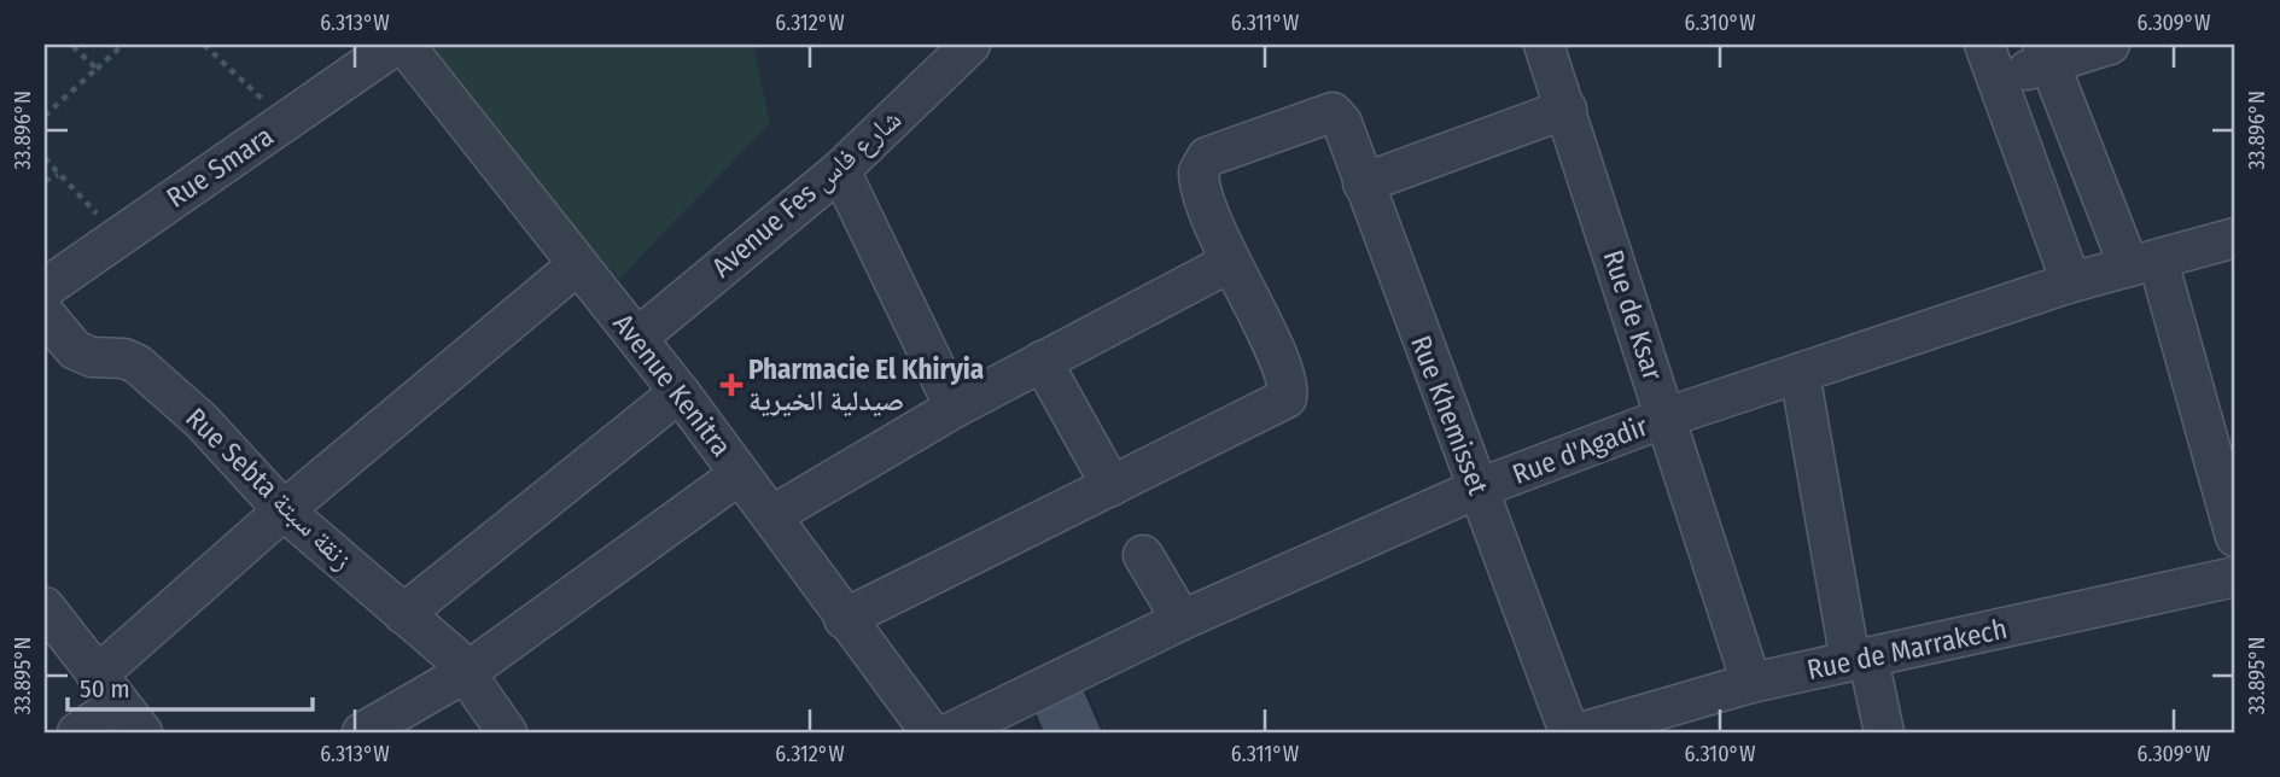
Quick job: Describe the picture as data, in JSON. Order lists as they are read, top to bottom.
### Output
{
  "streets": {
    "street": [
      "Rue Smara",
      "Avenue Fes شارع فاس",
      "Rue de Ksar",
      "Avenue Kenitra",
      "Rue Khemisset",
      "Rue d'Agadir",
      "Rue Sebta زنقة سبتة",
      "Rue de Marrakech"
    ]
  },
  "crossings": [
    ["Avenue Fes شارع فاس", "Avenue Kenitra"],
    ["Rue de Ksar", "Rue d'Agadir"],
    ["Rue de Ksar", "Rue de Marrakech"],
    ["Rue Khemisset", "Rue d'Agadir"]
  ],
  "places": {
    "health": ["Pharmacie El Khiryia صيدلية الخيرية"]
  },
  "scale_bar": "50 m",
  "coordinates": [
    "6.313°W",
    "6.312°W",
    "6.311°W",
    "6.310°W",
    "6.309°W",
    "33.896°N",
    "33.895°N"
  ]
}
